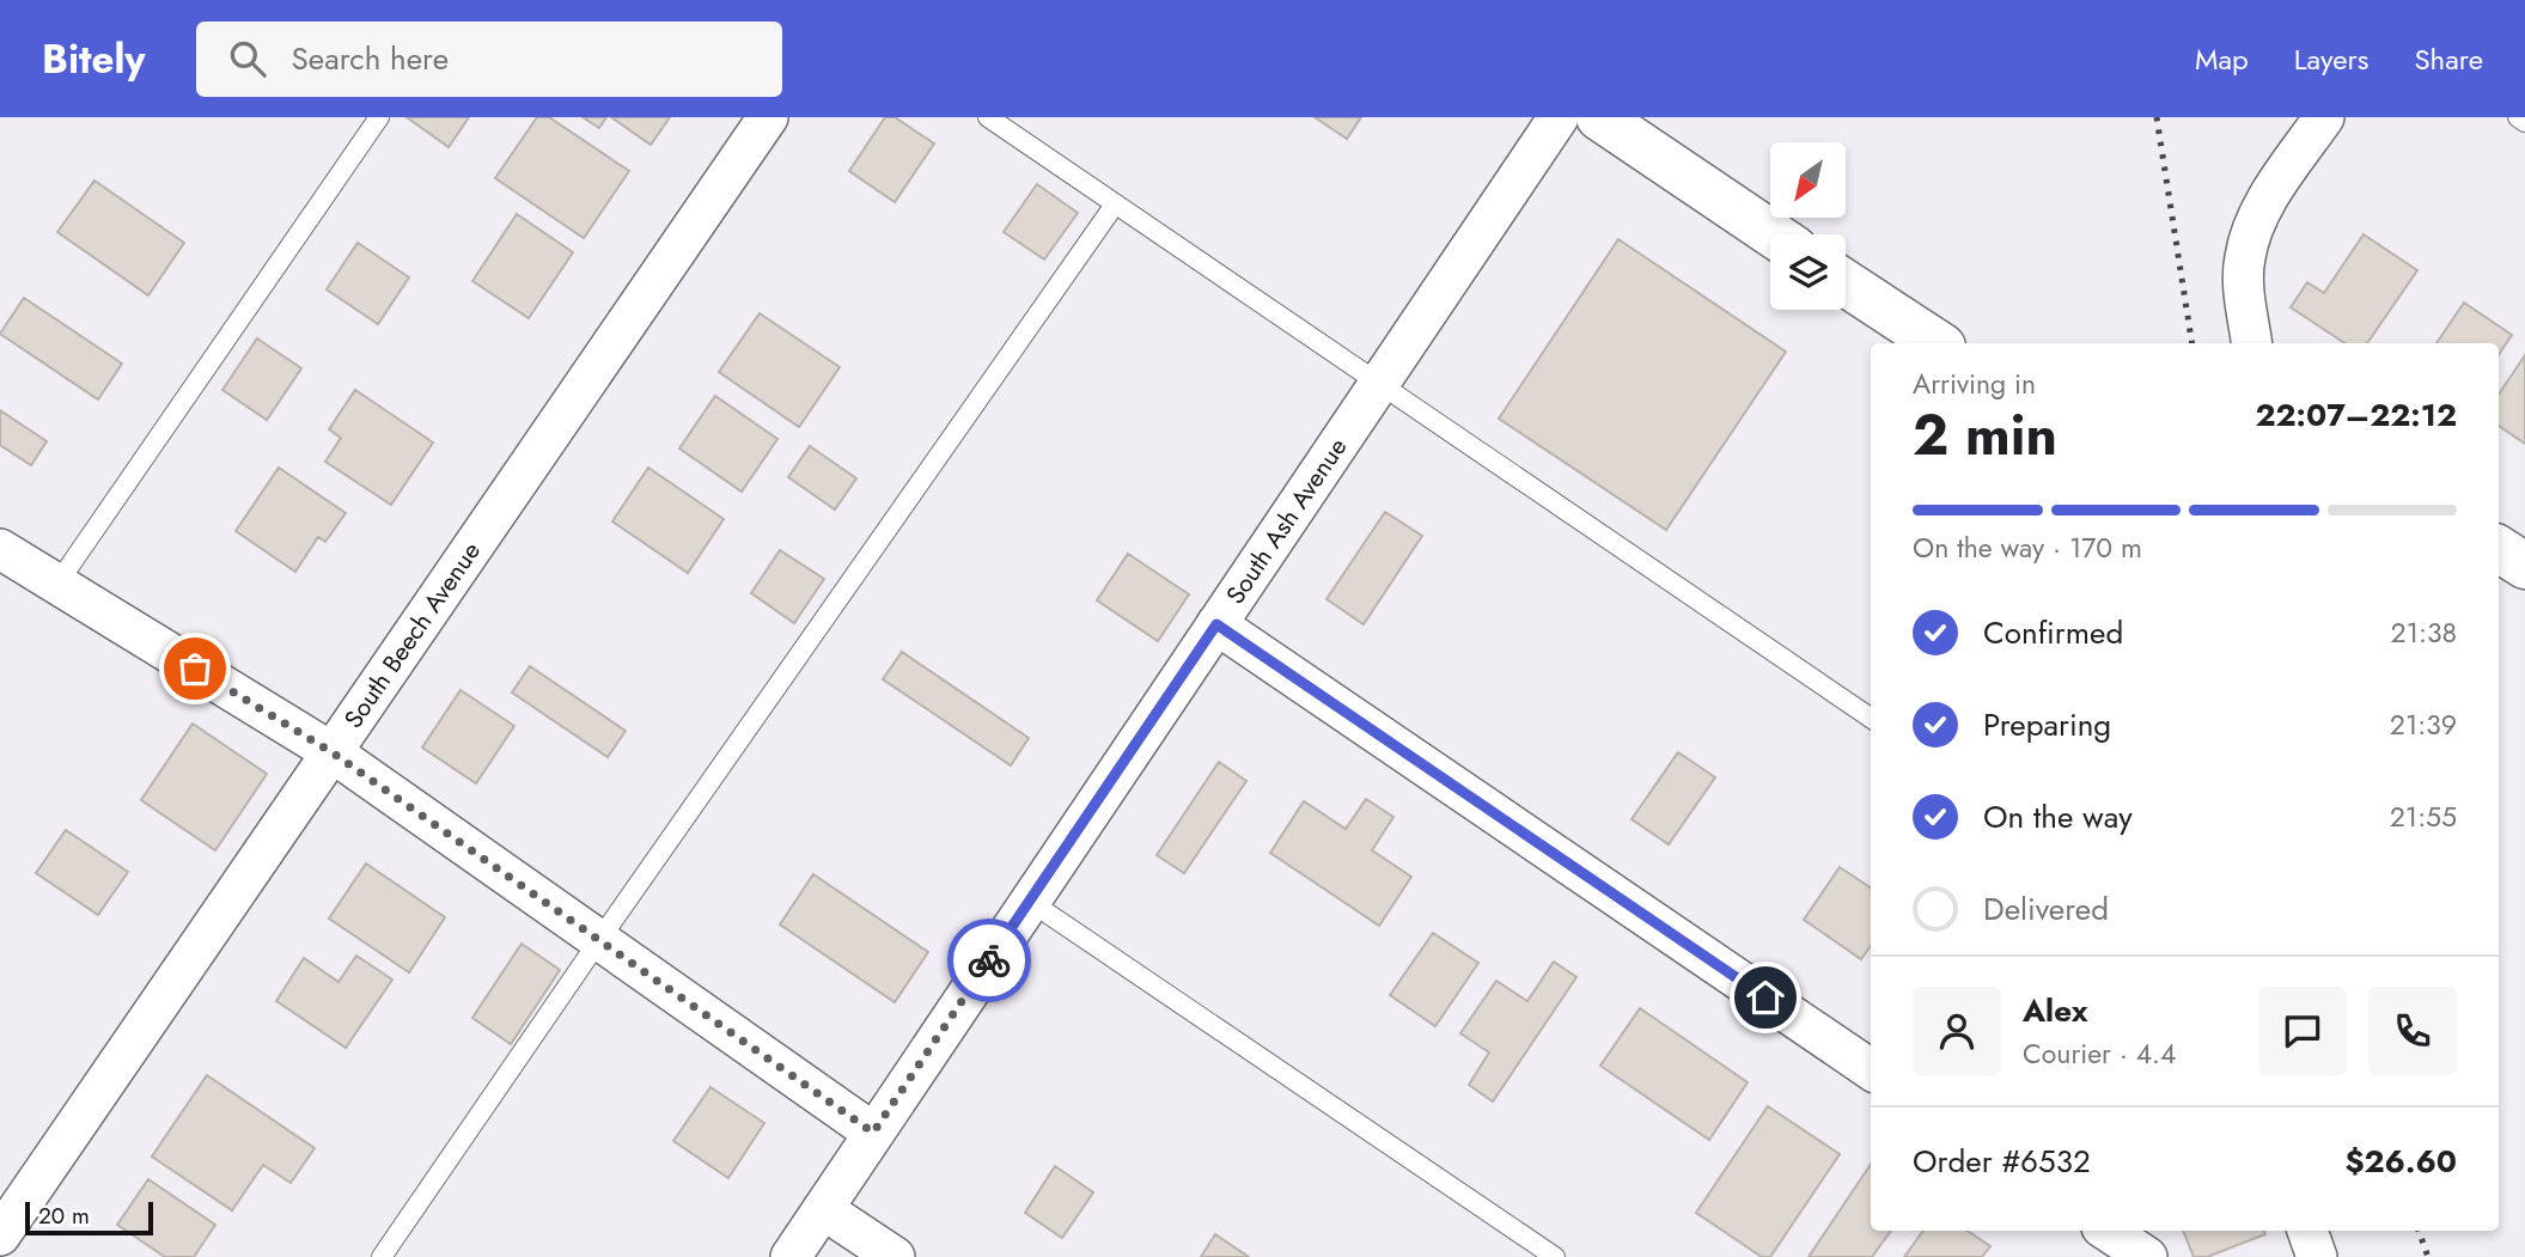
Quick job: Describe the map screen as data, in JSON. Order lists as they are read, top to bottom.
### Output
{
  "streets": {
    "street": ["South Ash Avenue", "South Beech Avenue"]
  },
  "scale_bar": "20 m",
  "north": "bottom left",
  "page": {
    "header": "Bitely",
    "search": "Search here",
    "nav": ["Map", "Layers", "Share"],
    "heading": ["2 min", "Arriving in", "22:07–22:12"],
    "panel": [
      "Alex",
      "Courier · 4.4",
      "Order #6532",
      "$26.60"
    ],
    "bar": "On the way · 170 m",
    "list": [
      ["Confirmed", "21:38"],
      ["Preparing", "21:39"],
      ["On the way", "21:55"],
      "Delivered"
    ],
    "scale": "20 m"
  }
}
